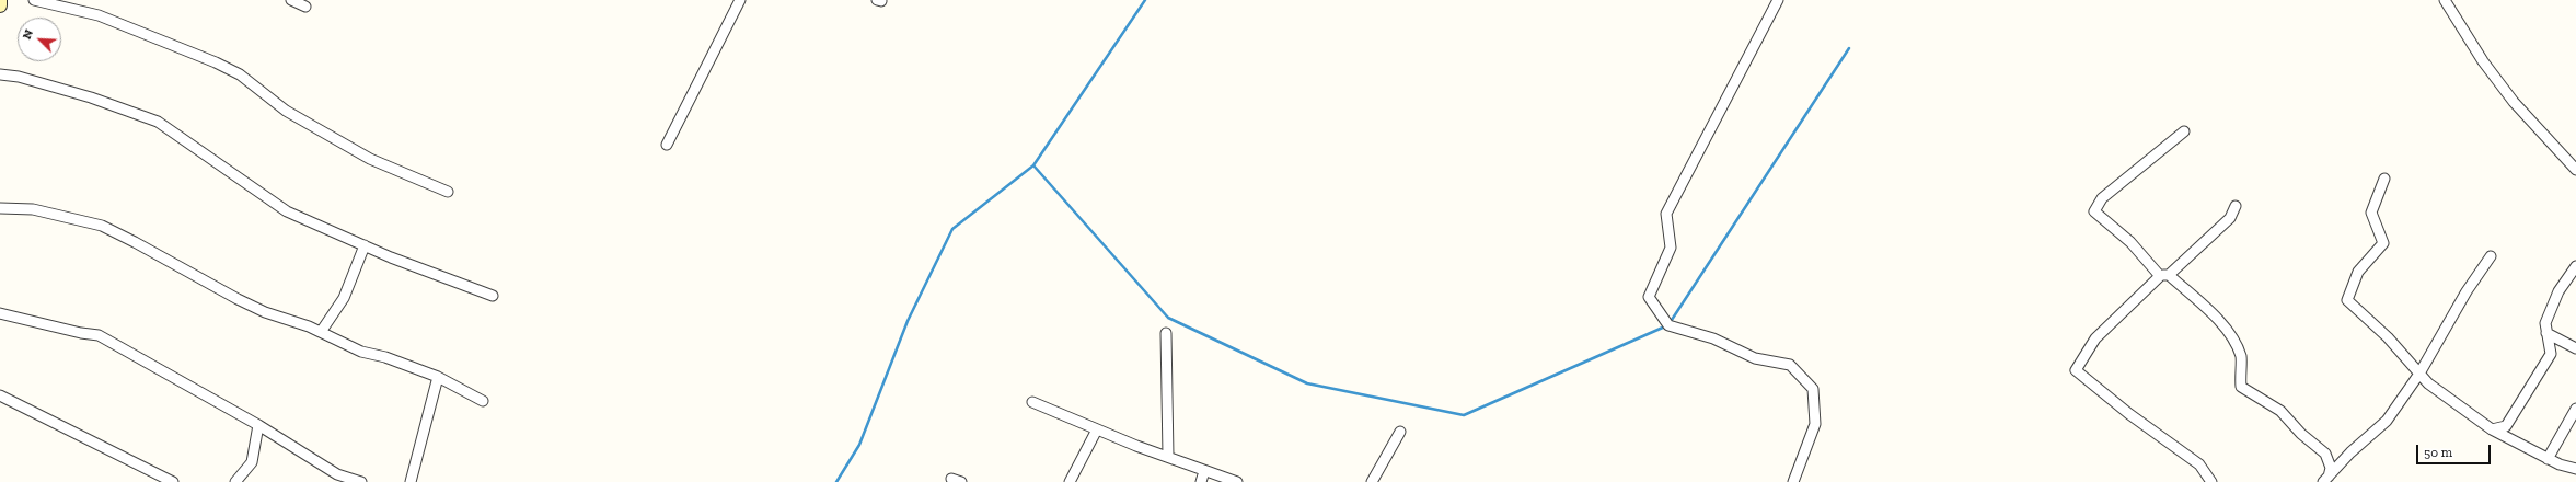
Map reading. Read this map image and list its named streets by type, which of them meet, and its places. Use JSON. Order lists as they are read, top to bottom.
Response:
{
  "scale_bar": "50 m",
  "north": "top left"
}
